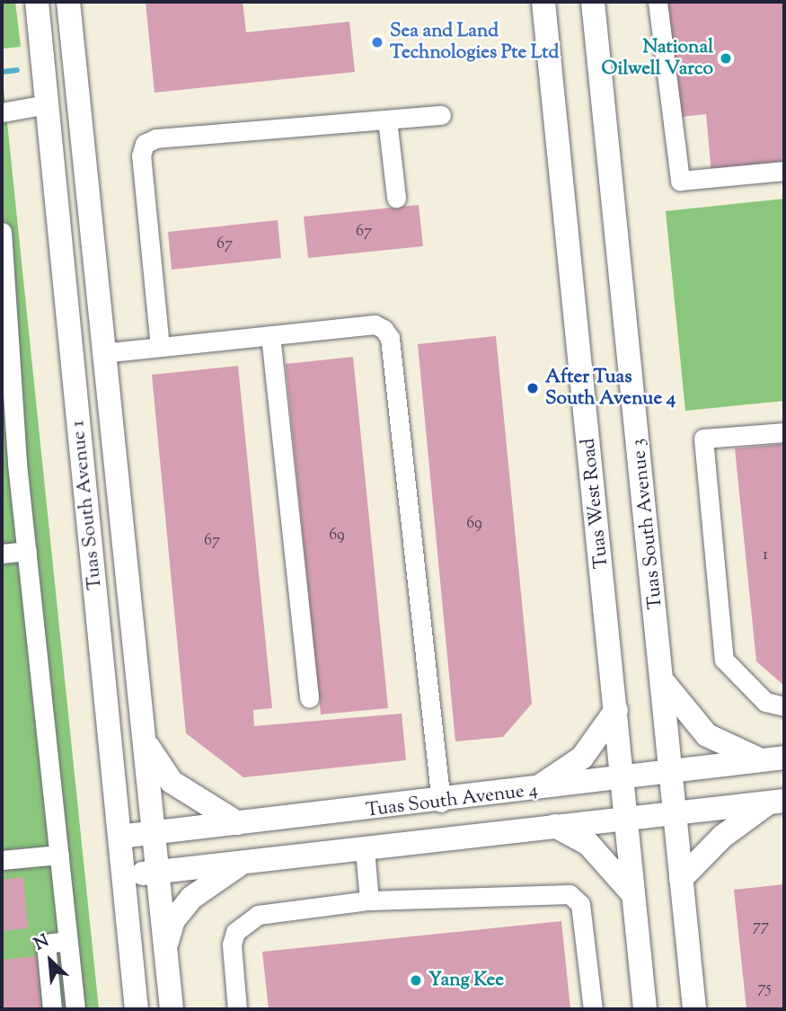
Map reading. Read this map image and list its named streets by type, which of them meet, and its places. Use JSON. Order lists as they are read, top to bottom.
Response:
{
  "streets": {
    "main road": [
      "Tuas West Road",
      "Tuas South Avenue 1",
      "Tuas South Avenue 3",
      "Tuas South Avenue 4"
    ]
  },
  "crossings": [
    ["Tuas West Road", "Tuas South Avenue 4"],
    ["Tuas South Avenue 1", "Tuas South Avenue 4"],
    ["Tuas South Avenue 3", "Tuas South Avenue 4"]
  ],
  "places": [
    "Sea and Land Technologies Pte Ltd",
    "National Oilwell Varco",
    "After Tuas South Avenue 4",
    "Yang Kee"
  ],
  "house_numbers": [
    "67",
    "67",
    "69",
    "69",
    "67",
    "1",
    "77",
    "75"
  ],
  "north": "top left"
}
